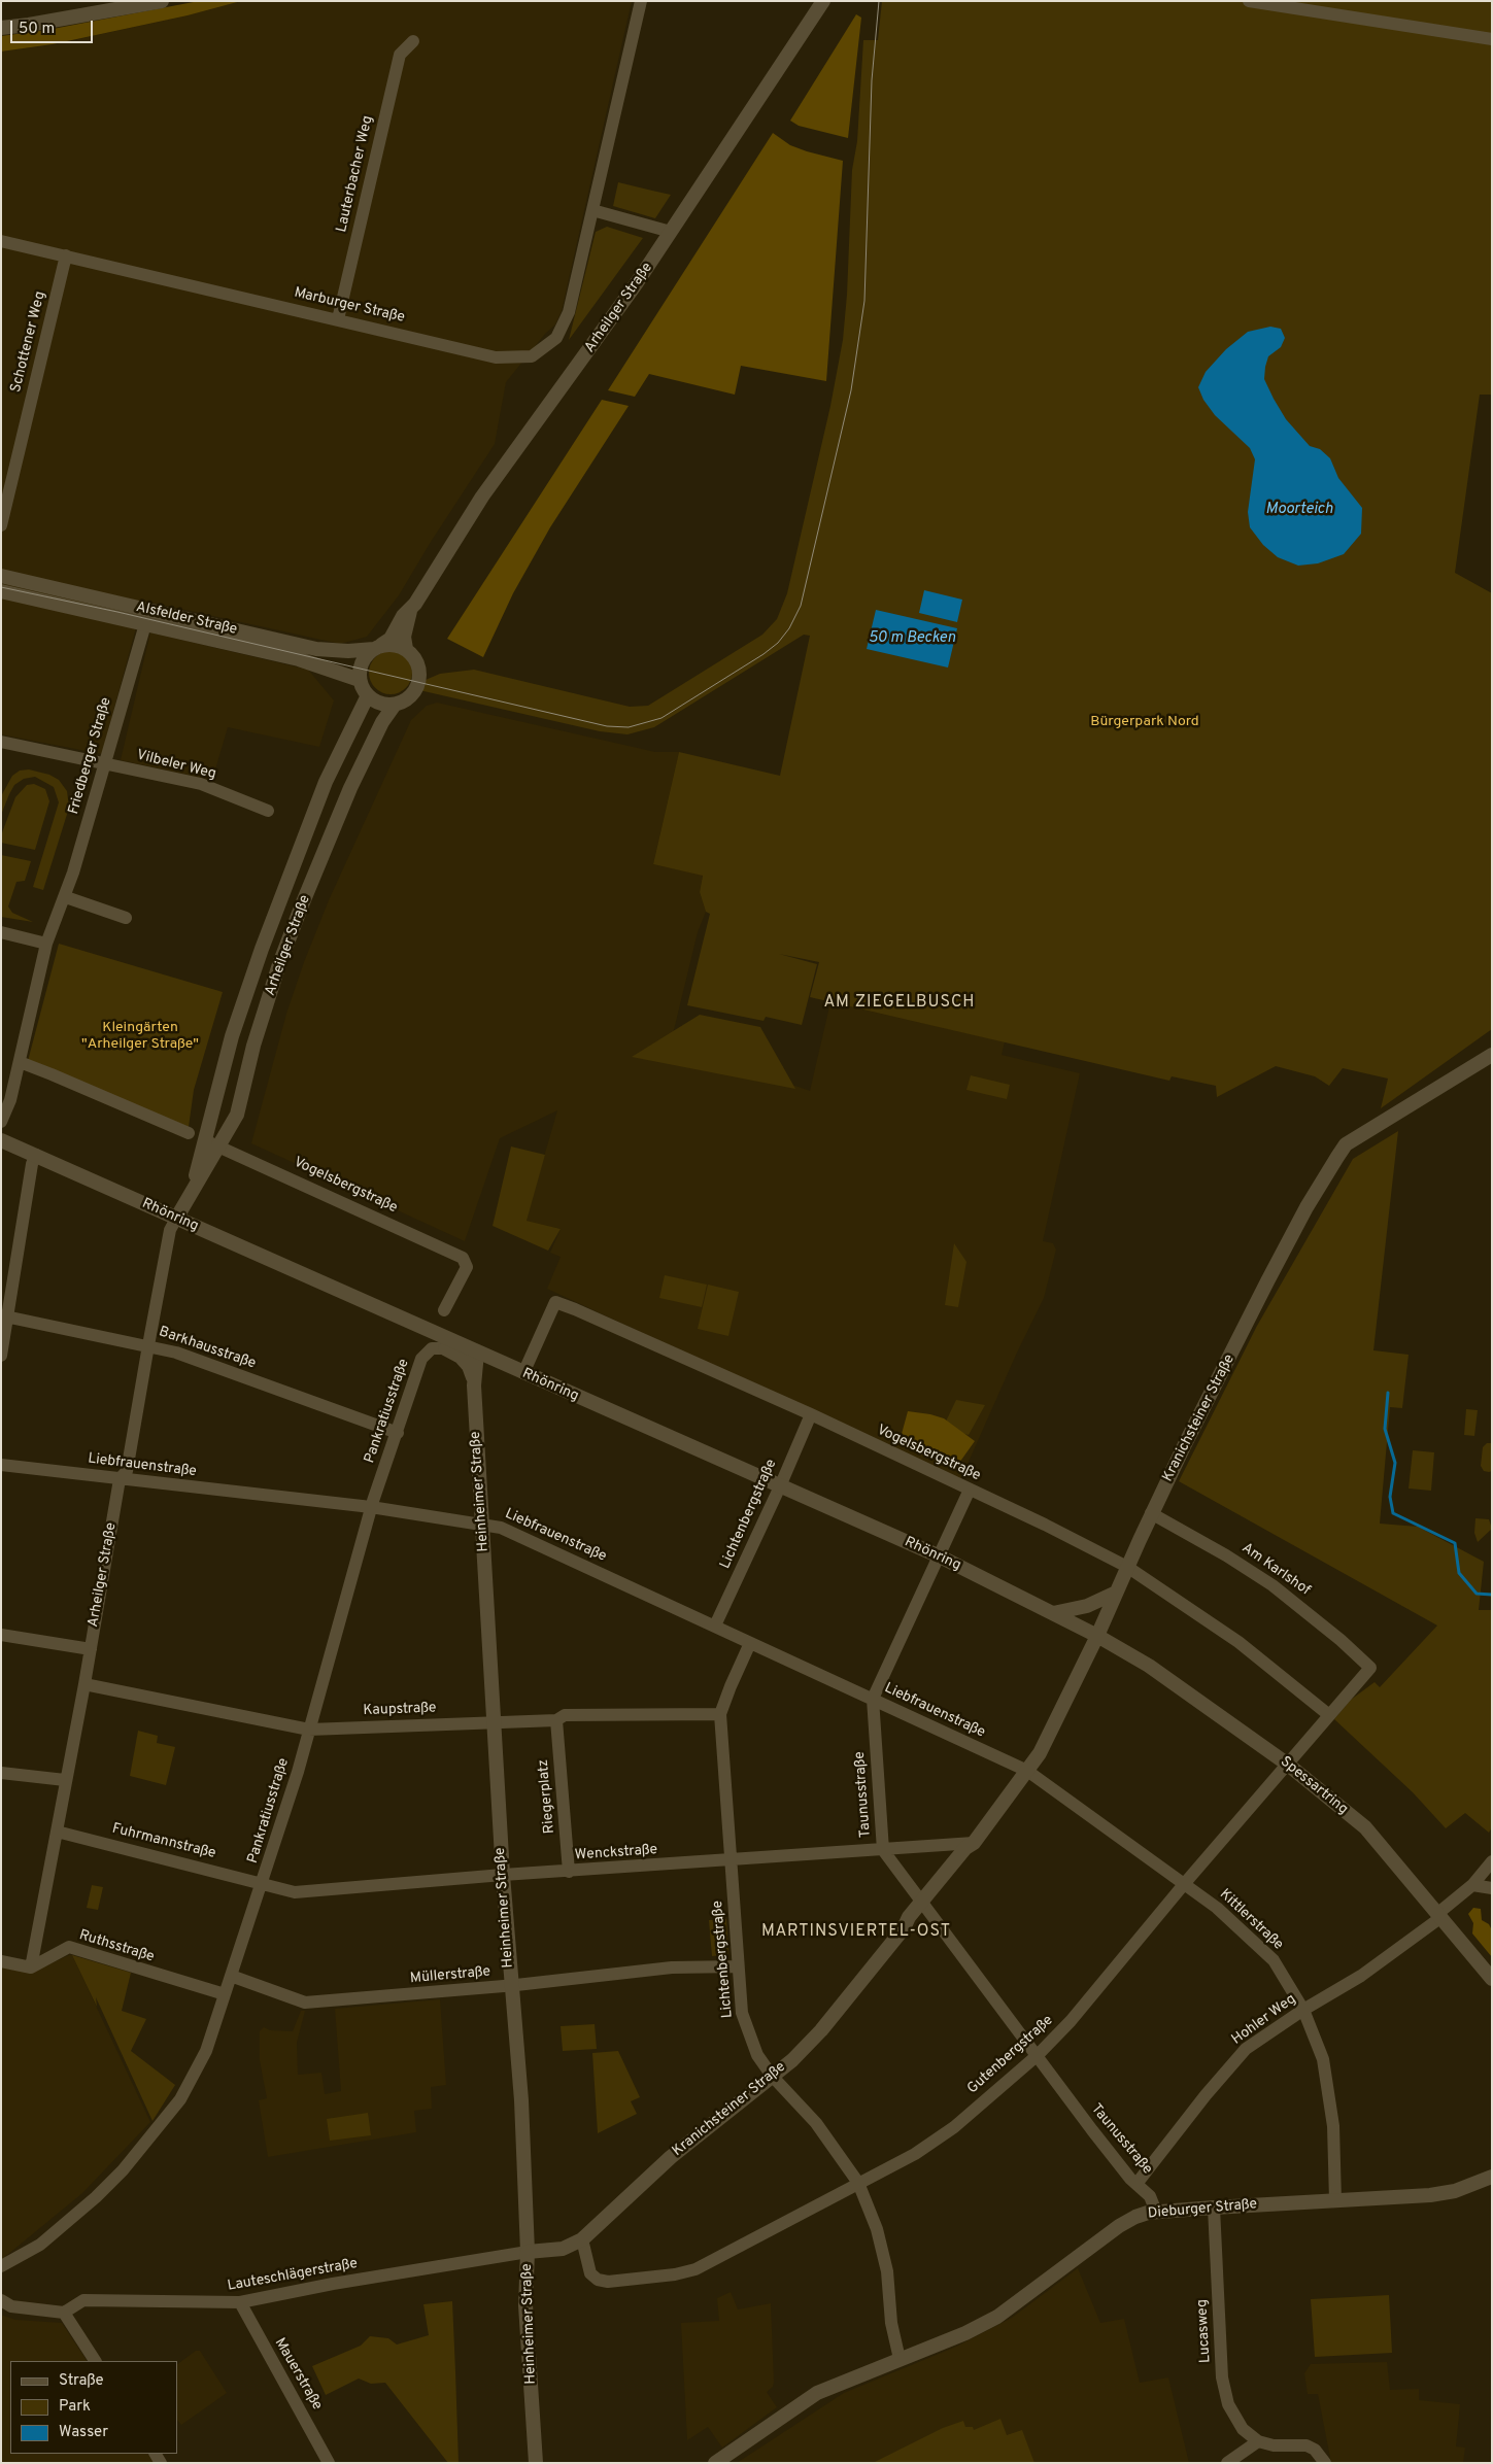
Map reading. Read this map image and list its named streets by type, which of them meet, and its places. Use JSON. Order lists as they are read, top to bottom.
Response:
{
  "streets": {
    "main road": [
      "Arheilger Straße",
      "Alsfelder Straße",
      "Rhönring",
      "Kranichsteiner Straße",
      "Heinheimer Straße",
      "Spessartring",
      "Dieburger Straße"
    ],
    "street": [
      "Lauterbacher Weg",
      "Marburger Straße",
      "Schottener Weg",
      "Friedberger Straße",
      "Vilbeler Weg",
      "Vogelsbergstraße",
      "Barkhausstraße",
      "Pankratiusstraße",
      "Liebfrauenstraße",
      "Lichtenbergstraße",
      "Am Karlshof",
      "Kaupstraße",
      "Taunusstraße",
      "Riegerplatz",
      "Fuhrmannstraße",
      "Wenckstraße",
      "Kittlerstraße",
      "Ruthsstraße",
      "Müllerstraße",
      "Hohler Weg",
      "Gutenbergstraße",
      "Lauteschlägerstraße",
      "Lucasweg",
      "Mauerstraße"
    ]
  },
  "crossings": [
    ["Lauterbacher Weg", "Marburger Straße"],
    ["Marburger Straße", "Schottener Weg"],
    ["Arheilger Straße", "Alsfelder Straße"],
    ["Arheilger Straße", "Vogelsbergstraße"],
    ["Arheilger Straße", "Rhönring"],
    ["Arheilger Straße", "Barkhausstraße"],
    ["Arheilger Straße", "Liebfrauenstraße"],
    ["Arheilger Straße", "Kaupstraße"],
    ["Arheilger Straße", "Fuhrmannstraße"],
    ["Arheilger Straße", "Ruthsstraße"],
    ["Alsfelder Straße", "Friedberger Straße"],
    ["Friedberger Straße", "Vilbeler Weg"],
    ["Vogelsbergstraße", "Rhönring"],
    ["Vogelsbergstraße", "Kranichsteiner Straße"],
    ["Vogelsbergstraße", "Lichtenbergstraße"],
    ["Vogelsbergstraße", "Taunusstraße"],
    ["Vogelsbergstraße", "Gutenbergstraße"],
    ["Rhönring", "Kranichsteiner Straße"],
    ["Rhönring", "Heinheimer Straße"],
    ["Rhönring", "Lichtenbergstraße"],
    ["Rhönring", "Spessartring"],
    ["Rhönring", "Taunusstraße"],
    ["Barkhausstraße", "Pankratiusstraße"],
    ["Pankratiusstraße", "Liebfrauenstraße"],
    ["Pankratiusstraße", "Kaupstraße"],
    ["Pankratiusstraße", "Fuhrmannstraße"],
    ["Pankratiusstraße", "Wenckstraße"],
    ["Pankratiusstraße", "Ruthsstraße"],
    ["Pankratiusstraße", "Müllerstraße"],
    ["Kranichsteiner Straße", "Liebfrauenstraße"],
    ["Kranichsteiner Straße", "Heinheimer Straße"],
    ["Kranichsteiner Straße", "Lichtenbergstraße"],
    ["Kranichsteiner Straße", "Am Karlshof"],
    ["Kranichsteiner Straße", "Spessartring"],
    ["Kranichsteiner Straße", "Taunusstraße"],
    ["Kranichsteiner Straße", "Wenckstraße"],
    ["Kranichsteiner Straße", "Kittlerstraße"],
    ["Kranichsteiner Straße", "Gutenbergstraße"],
    ["Kranichsteiner Straße", "Lauteschlägerstraße"],
    ["Liebfrauenstraße", "Heinheimer Straße"],
    ["Liebfrauenstraße", "Lichtenbergstraße"],
    ["Liebfrauenstraße", "Taunusstraße"],
    ["Liebfrauenstraße", "Kittlerstraße"],
    ["Heinheimer Straße", "Kaupstraße"],
    ["Heinheimer Straße", "Wenckstraße"],
    ["Heinheimer Straße", "Müllerstraße"],
    ["Heinheimer Straße", "Lauteschlägerstraße"],
    ["Lichtenbergstraße", "Kaupstraße"],
    ["Lichtenbergstraße", "Wenckstraße"],
    ["Lichtenbergstraße", "Müllerstraße"],
    ["Lichtenbergstraße", "Gutenbergstraße"],
    ["Lichtenbergstraße", "Dieburger Straße"],
    ["Am Karlshof", "Gutenbergstraße"],
    ["Kaupstraße", "Riegerplatz"],
    ["Spessartring", "Hohler Weg"],
    ["Spessartring", "Gutenbergstraße"],
    ["Taunusstraße", "Wenckstraße"],
    ["Taunusstraße", "Hohler Weg"],
    ["Taunusstraße", "Gutenbergstraße"],
    ["Taunusstraße", "Dieburger Straße"],
    ["Riegerplatz", "Wenckstraße"],
    ["Fuhrmannstraße", "Wenckstraße"],
    ["Kittlerstraße", "Hohler Weg"],
    ["Kittlerstraße", "Gutenbergstraße"],
    ["Kittlerstraße", "Dieburger Straße"],
    ["Dieburger Straße", "Lucasweg"],
    ["Lauteschlägerstraße", "Mauerstraße"]
  ],
  "districts": ["AM ZIEGELBUSCH", "MARTINSVIERTEL-OST"],
  "water": ["Moorteich", "50 m Becken"],
  "parks": ["Bürgerpark Nord", "Kleingärten \"Arheilger Straße\""],
  "legend": ["Straße", "Park", "Wasser"],
  "scale_bar": "50 m"
}
